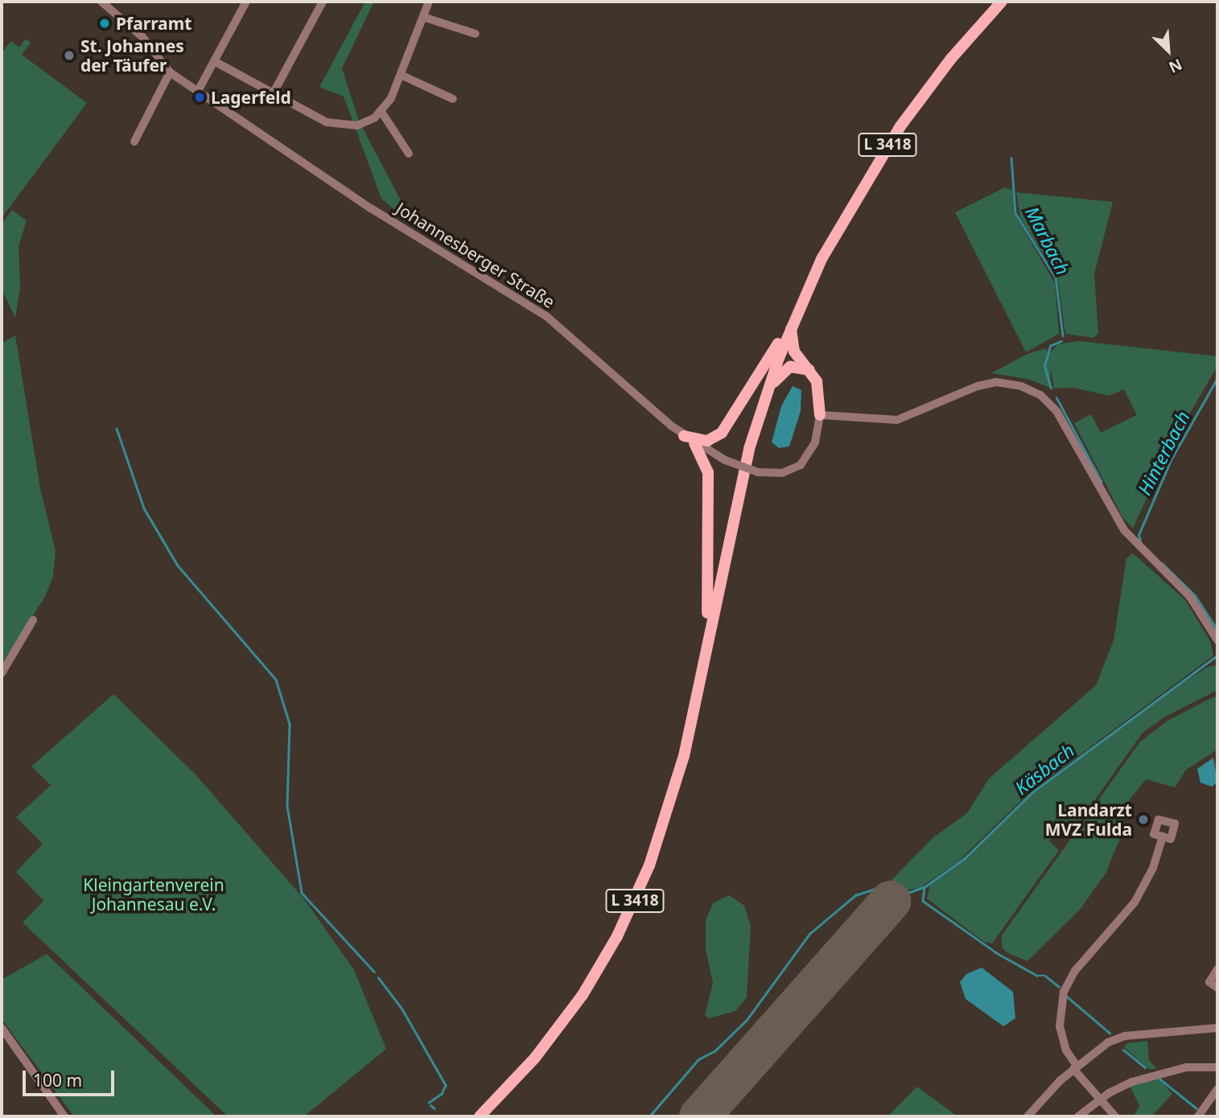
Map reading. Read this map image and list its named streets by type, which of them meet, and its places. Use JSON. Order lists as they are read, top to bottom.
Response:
{
  "streets": {
    "main road": ["L 3418"],
    "street": ["Johannesberger Straße"]
  },
  "water": ["Marbach", "Hinterbach", "Käsbach"],
  "parks": ["Kleingartenverein Johannesau e.V."],
  "places": [
    "Pfarramt",
    "St. Johannes der Täufer",
    "Lagerfeld",
    "Landarzt MVZ Fulda"
  ],
  "scale_bar": "100 m",
  "north": "bottom right"
}
